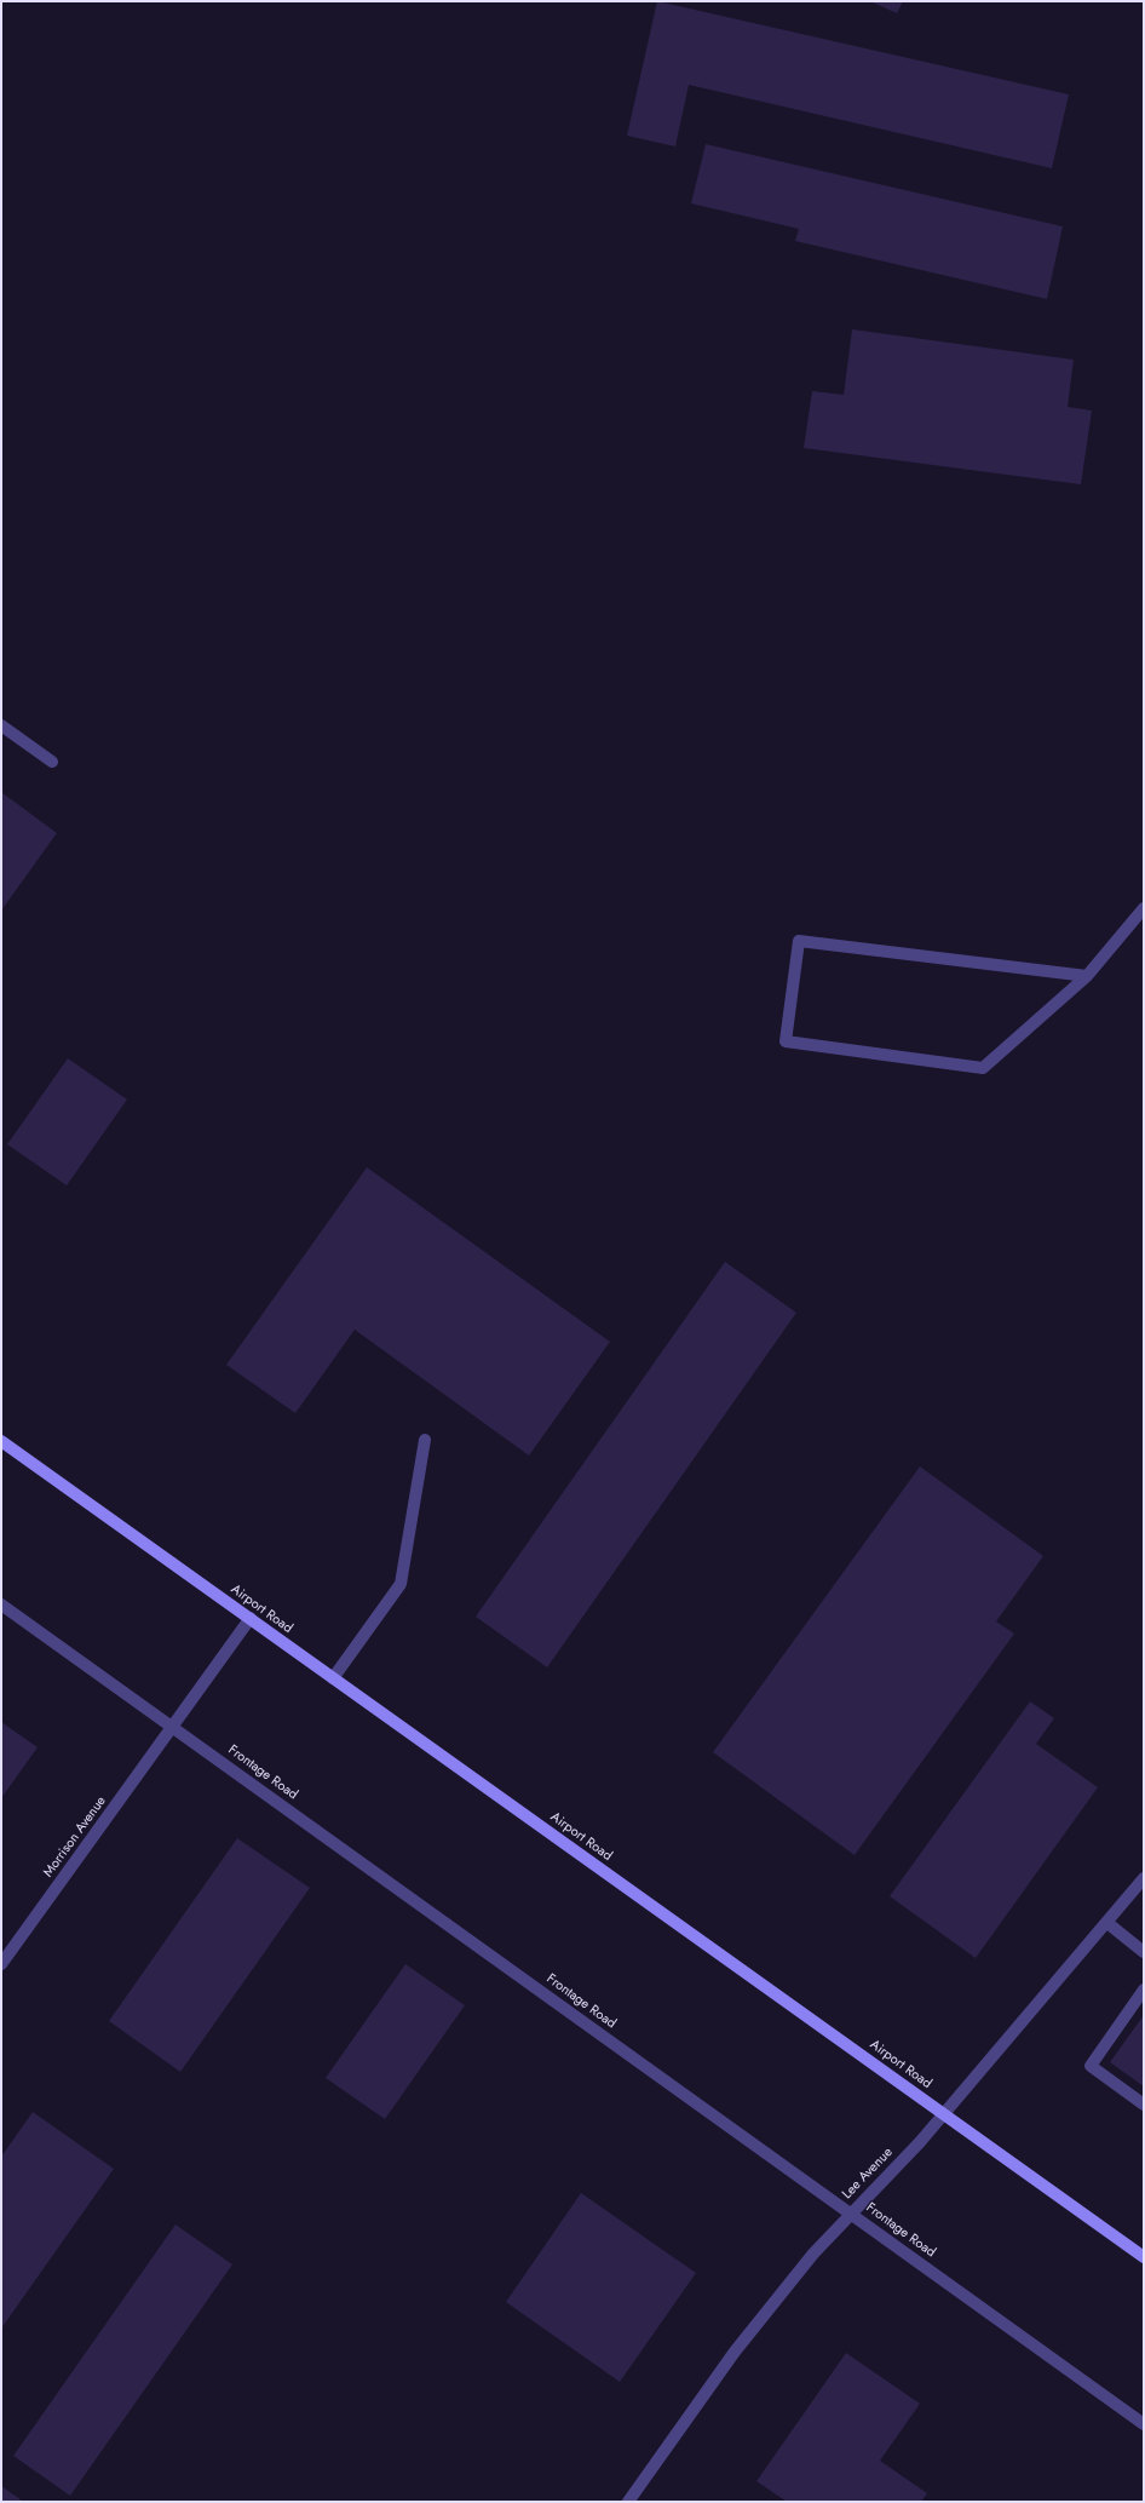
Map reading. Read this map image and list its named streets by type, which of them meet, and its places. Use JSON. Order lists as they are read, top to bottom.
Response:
{
  "streets": {
    "main road": ["Airport Road"],
    "street": ["Frontage Road", "Morrison Avenue", "Lee Avenue"]
  },
  "crossings": [
    ["Airport Road", "Morrison Avenue"],
    ["Airport Road", "Lee Avenue"],
    ["Frontage Road", "Morrison Avenue"],
    ["Frontage Road", "Lee Avenue"]
  ]
}
